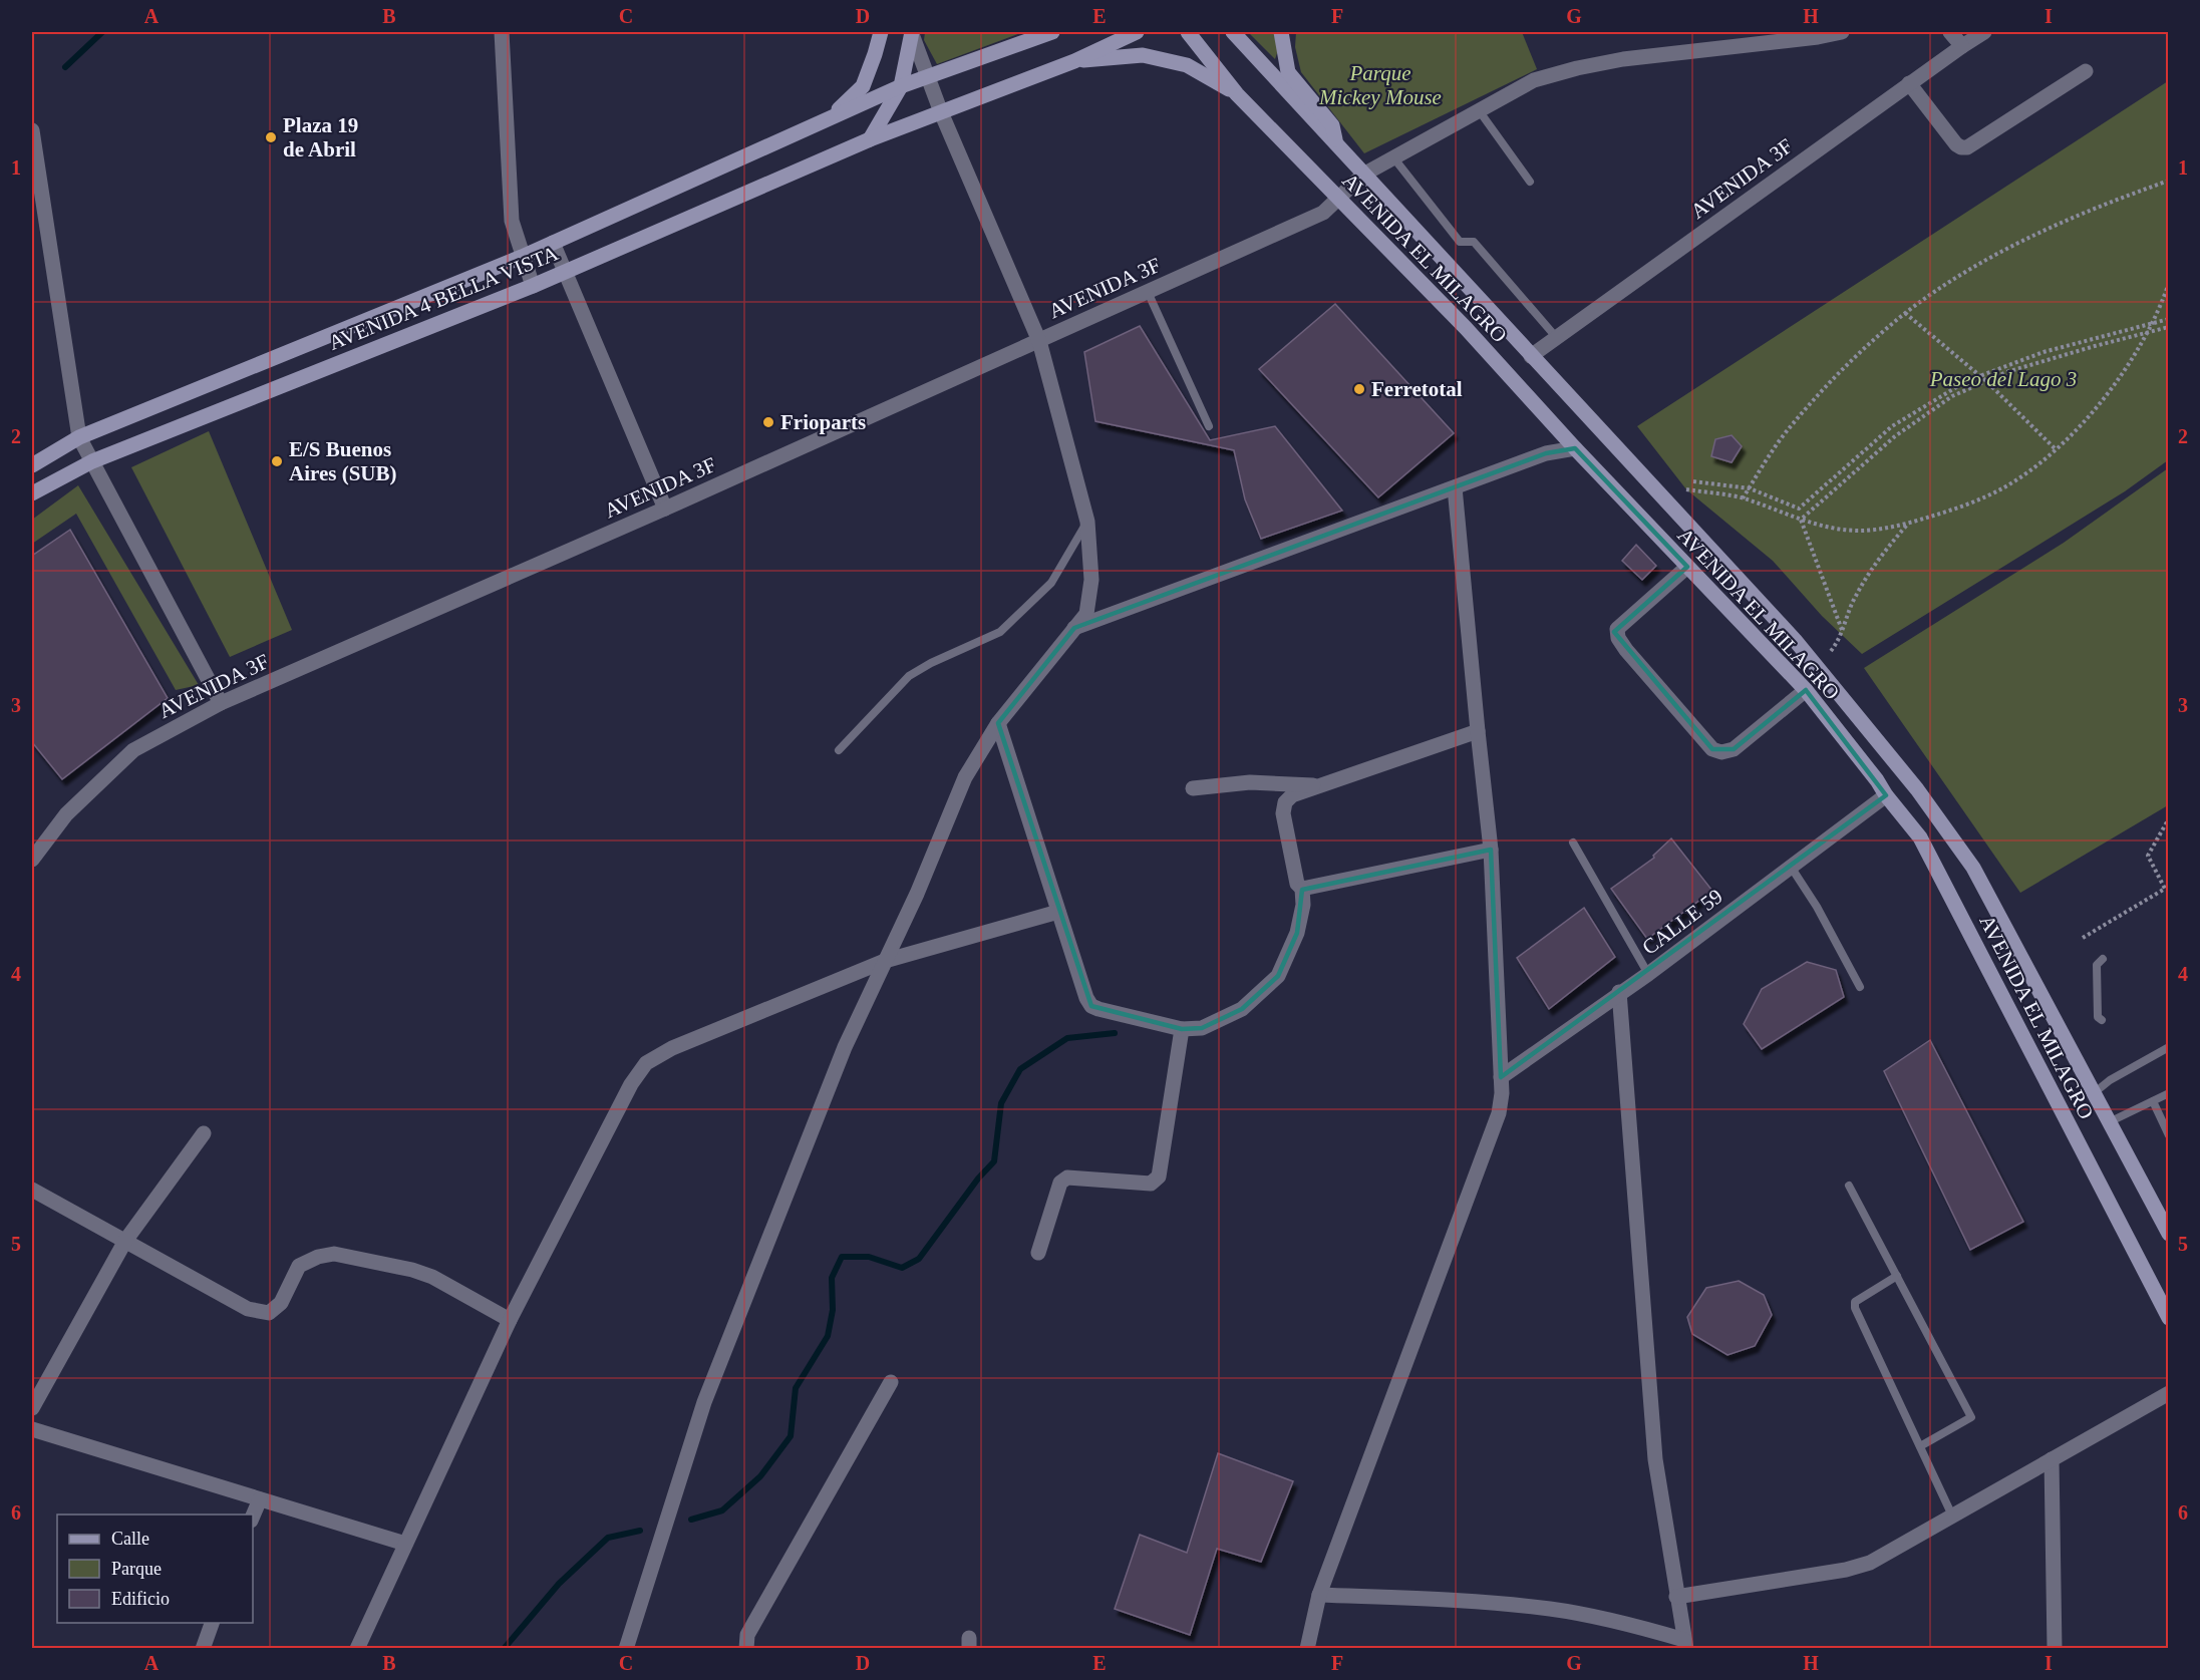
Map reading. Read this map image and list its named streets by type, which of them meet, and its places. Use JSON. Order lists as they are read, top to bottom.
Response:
{
  "streets": {
    "main road": ["AVENIDA EL MILAGRO", "AVENIDA 4 BELLA VISTA"],
    "street": ["AVENIDA 3F", "CALLE 59"]
  },
  "crossings": [
    ["AVENIDA 3F", "AVENIDA EL MILAGRO"],
    ["AVENIDA EL MILAGRO", "CALLE 59"]
  ],
  "parks": ["Parque Mickey Mouse", "Paseo del Lago 3"],
  "places": [
    "Plaza 19 de Abril",
    "Ferretotal",
    "Frioparts",
    "E/S Buenos Aires (SUB)"
  ],
  "legend": ["Calle", "Parque", "Edificio"],
  "grid": {
    "columns": [
      "A",
      "B",
      "C",
      "D",
      "E",
      "F",
      "G",
      "H",
      "I"
    ],
    "rows": [
      "1",
      "2",
      "3",
      "4",
      "5",
      "6"
    ]
  }
}
